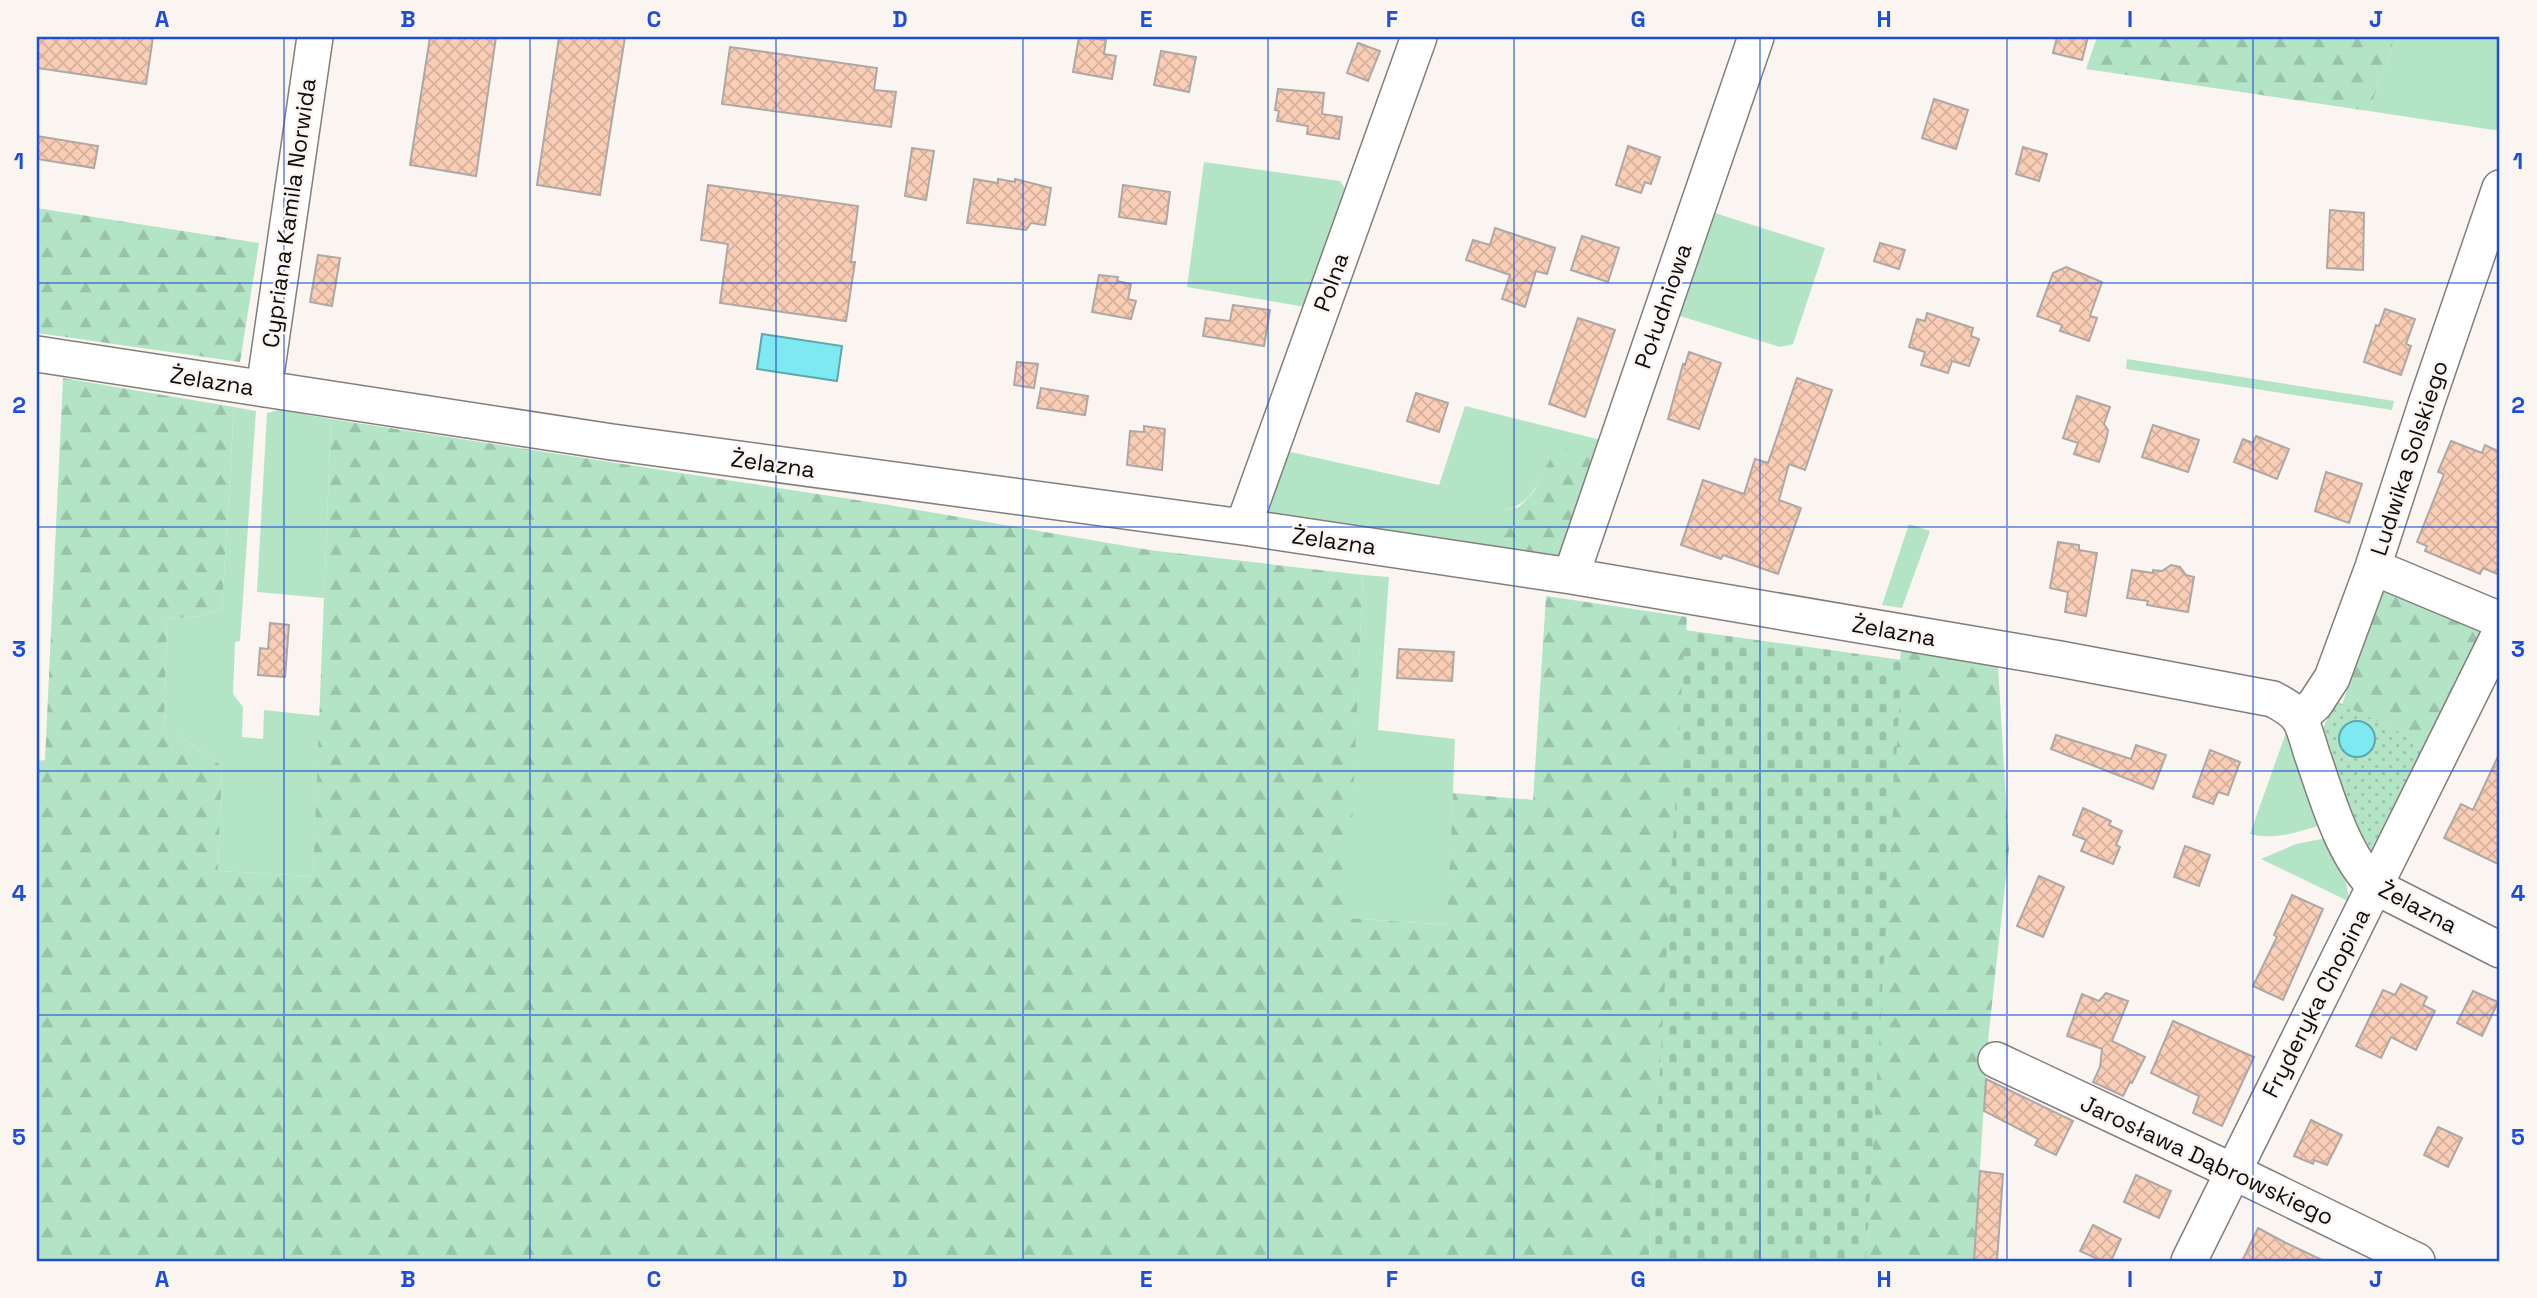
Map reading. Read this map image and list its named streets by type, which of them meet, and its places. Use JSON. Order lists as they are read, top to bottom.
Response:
{
  "streets": {
    "street": [
      "Cypriana Kamila Norwida",
      "Polna",
      "Południowa",
      "Żelazna",
      "Ludwika Solskiego",
      "Fryderyka Chopina",
      "Jarosława Dąbrowskiego"
    ]
  },
  "crossings": [
    ["Cypriana Kamila Norwida", "Żelazna"],
    ["Polna", "Żelazna"],
    ["Południowa", "Żelazna"],
    ["Żelazna", "Ludwika Solskiego"],
    ["Żelazna", "Fryderyka Chopina"],
    ["Fryderyka Chopina", "Jarosława Dąbrowskiego"]
  ],
  "grid": {
    "columns": [
      "A",
      "B",
      "C",
      "D",
      "E",
      "F",
      "G",
      "H",
      "I",
      "J"
    ],
    "rows": [
      "1",
      "2",
      "3",
      "4",
      "5"
    ]
  }
}
